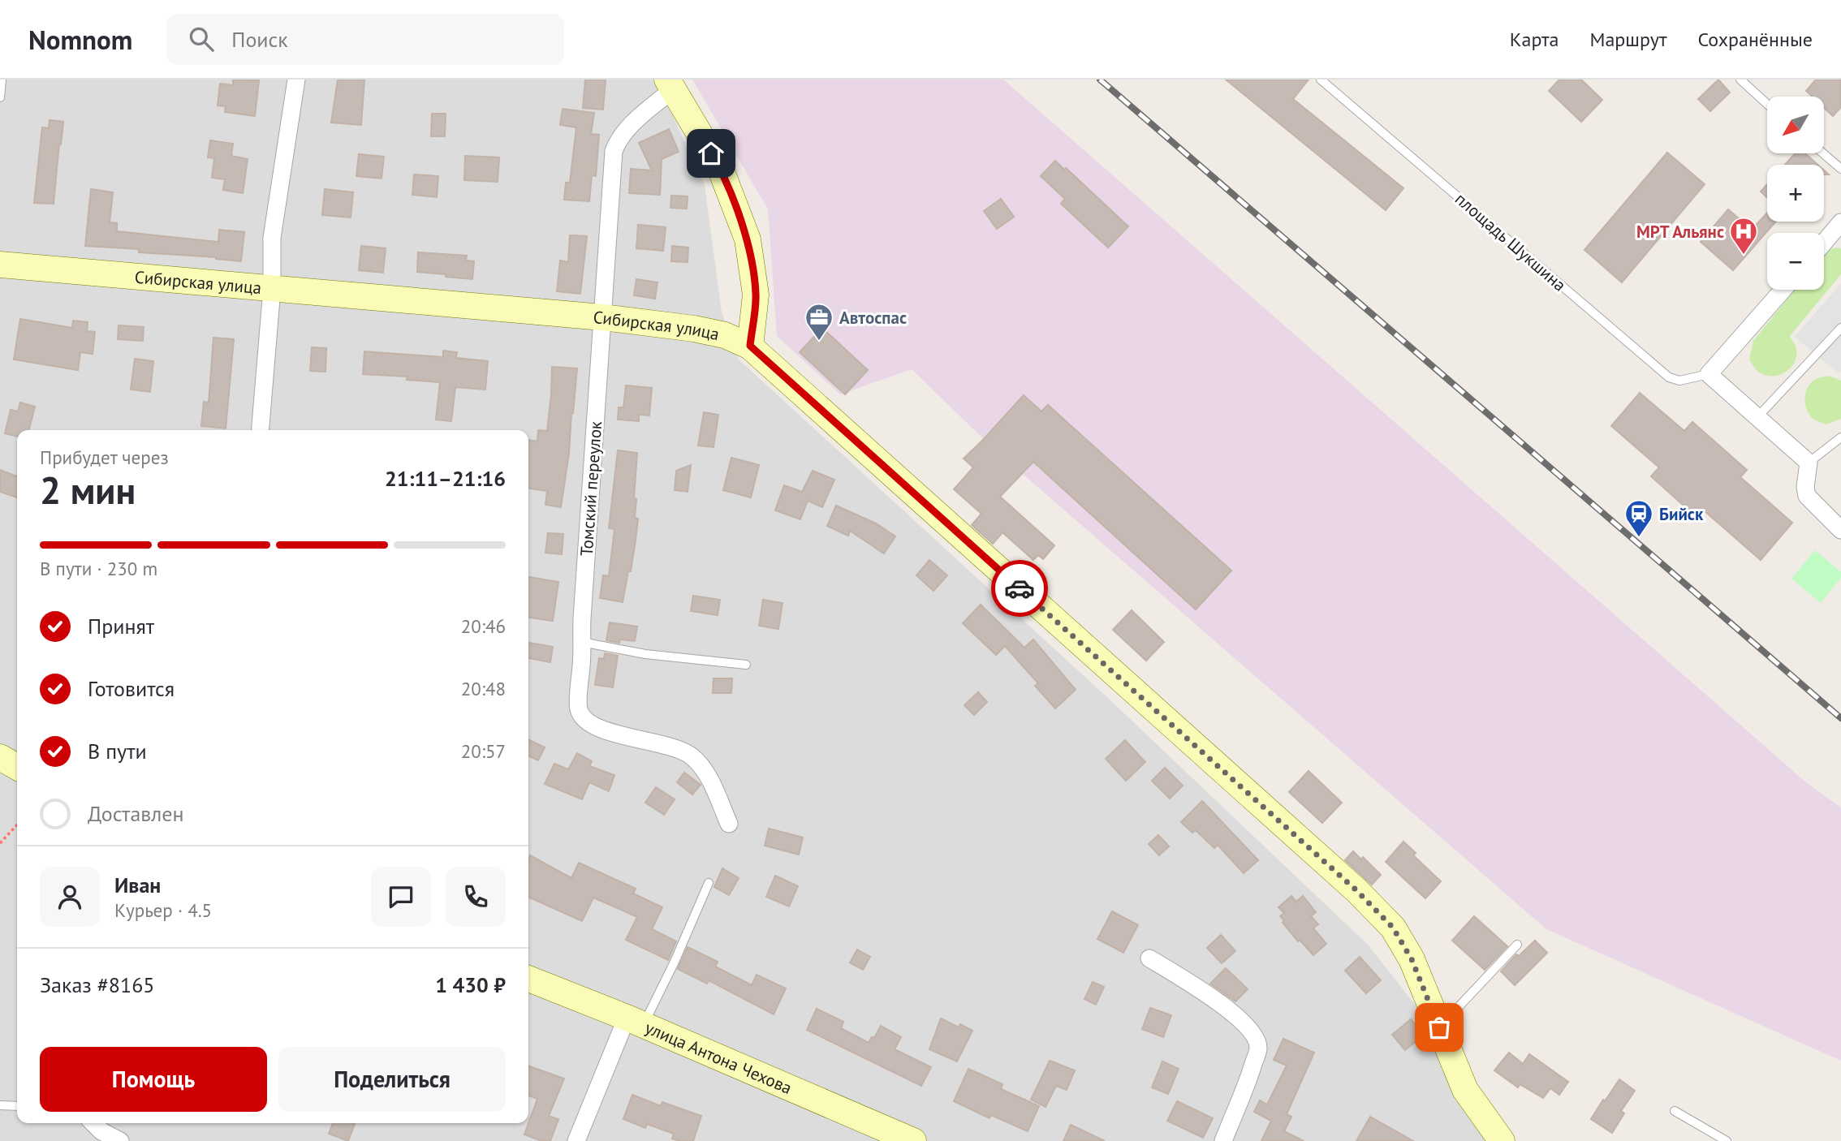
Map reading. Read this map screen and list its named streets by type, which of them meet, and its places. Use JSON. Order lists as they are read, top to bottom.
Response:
{
  "streets": {
    "street": ["Сибирская улица", "Томский переулок", "улица Антона Чехова"],
    "lane": ["площадь Шукшина"]
  },
  "crossings": [
    ["Сибирская улица", "Томский переулок"]
  ],
  "places": {
    "hospital": ["МРТ Альянс"],
    "office": ["Автоспас"],
    "station": ["Бийск"]
  },
  "north": "bottom left",
  "page": {
    "header": "Nomnom",
    "search": "Поиск",
    "nav": ["Карта", "Маршрут", "Сохранённые"],
    "map_buttons": ["+", "−"],
    "heading": ["2 мин", "Прибудет через", "21:11–21:16"],
    "panel": [
      "Иван",
      "Курьер · 4.5",
      "Заказ #8165",
      "1 430 ₽"
    ],
    "bar": "В пути · 230 m",
    "list": [
      ["Принят", "20:46"],
      ["Готовится", "20:48"],
      ["В пути", "20:57"],
      "Доставлен"
    ],
    "buttons": ["Помощь", "Поделиться"]
  }
}
